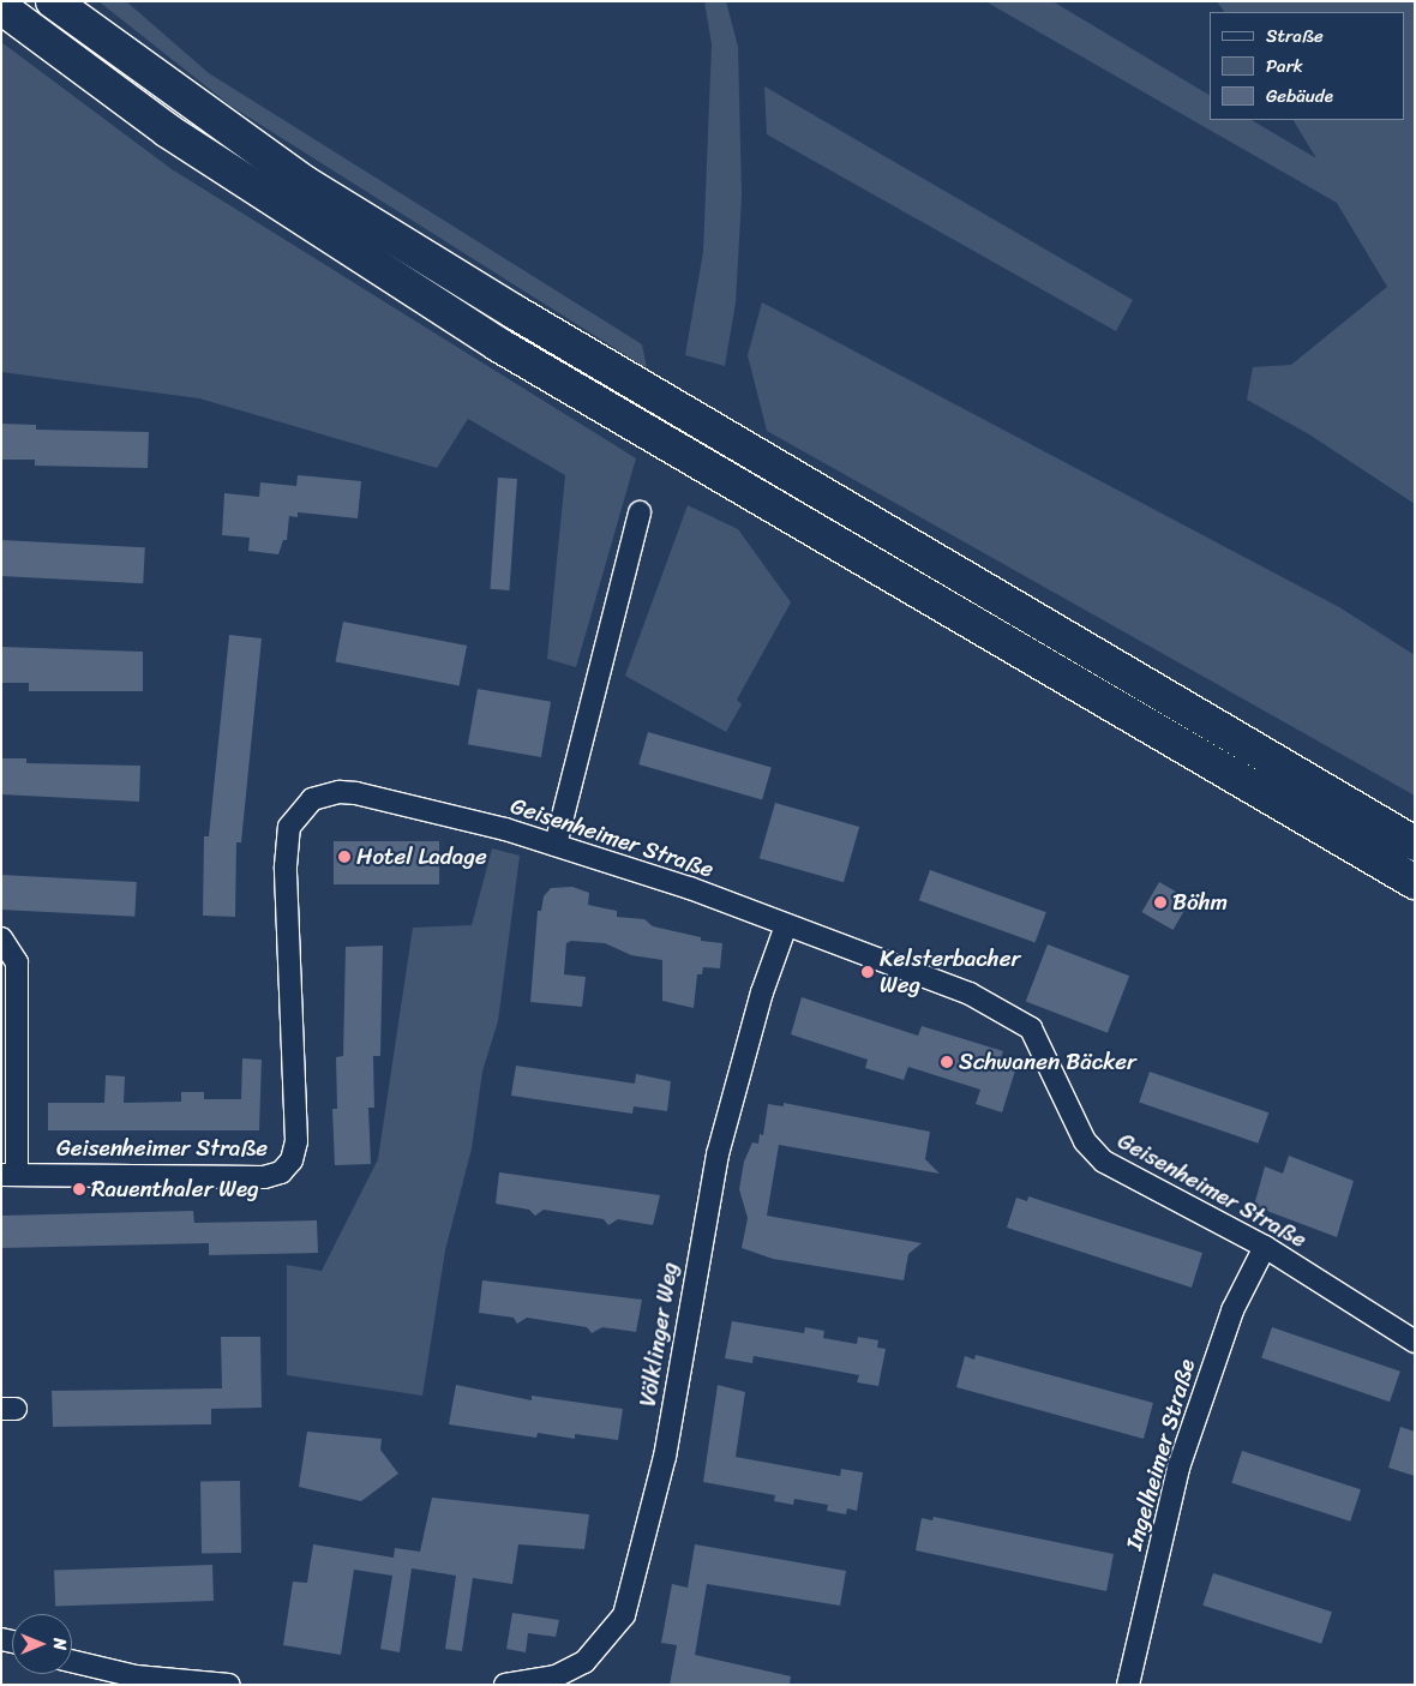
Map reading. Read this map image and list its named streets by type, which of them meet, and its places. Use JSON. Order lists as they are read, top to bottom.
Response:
{
  "streets": {
    "street": ["Geisenheimer Straße", "Völklinger Weg", "Ingelheimer Straße"]
  },
  "crossings": [
    ["Geisenheimer Straße", "Völklinger Weg"],
    ["Geisenheimer Straße", "Ingelheimer Straße"]
  ],
  "places": [
    "Hotel Ladage",
    "Böhm",
    "Kelsterbacher Weg",
    "Schwanen Bäcker",
    "Rauenthaler Weg"
  ],
  "legend": ["Straße", "Park", "Gebäude"],
  "north": "right"
}
